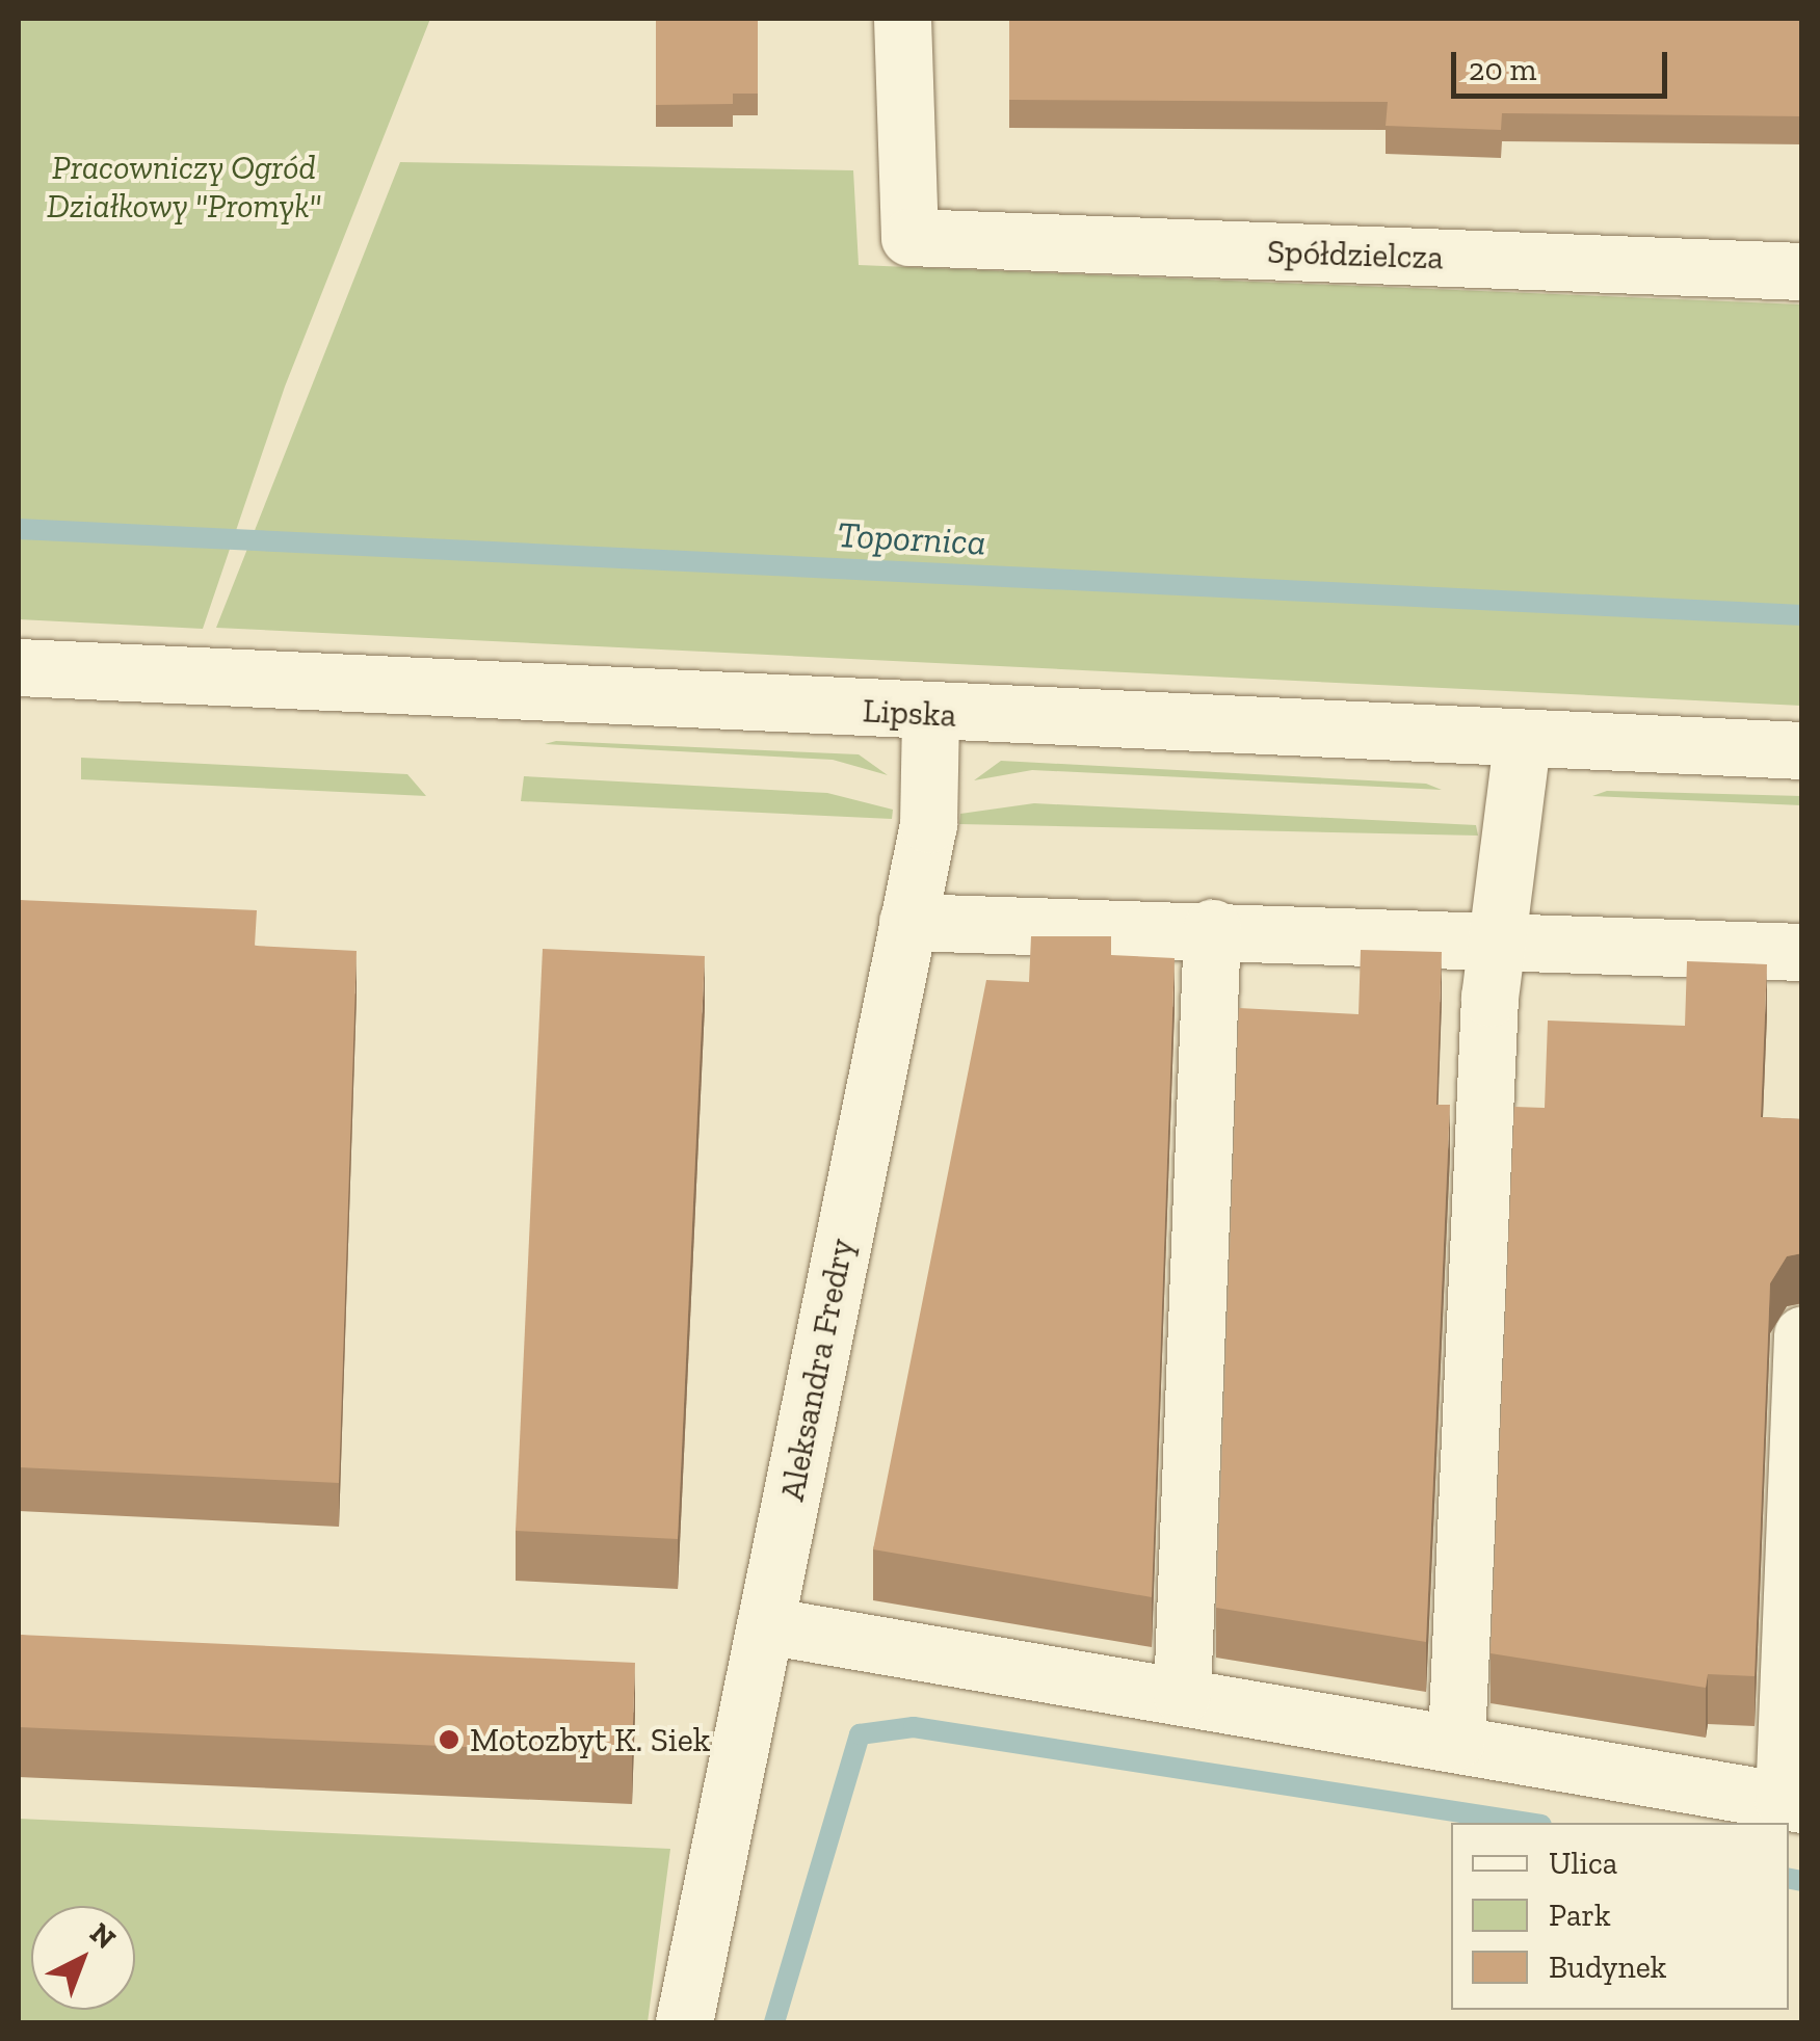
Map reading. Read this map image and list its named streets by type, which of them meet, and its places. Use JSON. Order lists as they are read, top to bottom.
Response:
{
  "streets": {
    "street": ["Spółdzielcza", "Lipska", "Aleksandra Fredry"]
  },
  "crossings": [
    ["Lipska", "Aleksandra Fredry"]
  ],
  "water": ["Topornica"],
  "parks": ["Pracowniczy Ogród Działkowy \"Promyk\""],
  "places": ["Motozbyt K. Siek"],
  "legend": ["Ulica", "Park", "Budynek"],
  "scale_bar": "20 m",
  "north": "top right"
}
